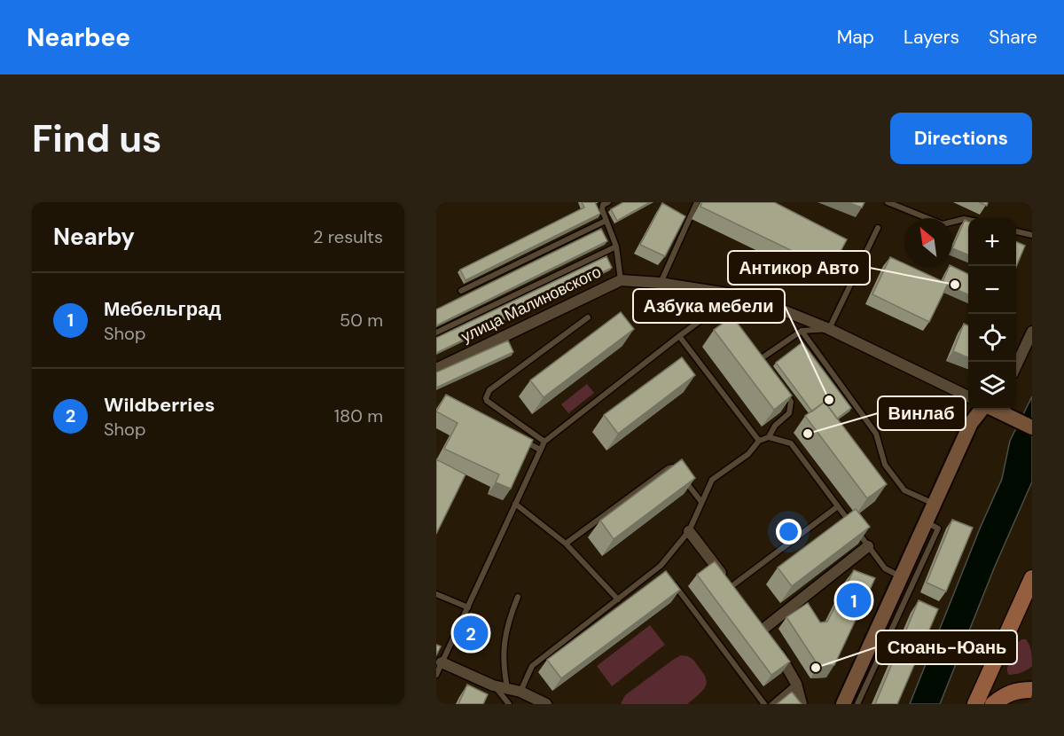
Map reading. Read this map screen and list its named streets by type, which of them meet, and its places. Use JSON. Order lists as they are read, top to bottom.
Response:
{
  "streets": {
    "street": ["улица Малиновского"]
  },
  "places": [
    "Антикор Авто",
    "Азбука мебели",
    "Винлаб",
    "Сюань-Юань"
  ],
  "north": "top left",
  "page": {
    "header": "Nearbee",
    "nav": ["Map", "Layers", "Share"],
    "buttons": "Directions",
    "title": "Find us",
    "heading": ["Nearby", "2 results"],
    "map_buttons": ["+", "−"],
    "list": [
      {
        "mark": "1",
        "name": "Мебельград",
        "note": "Shop",
        "value": "50 m"
      },
      {
        "mark": "2",
        "name": "Wildberries",
        "note": "Shop",
        "value": "180 m"
      }
    ],
    "pins": ["1", "2"]
  }
}
